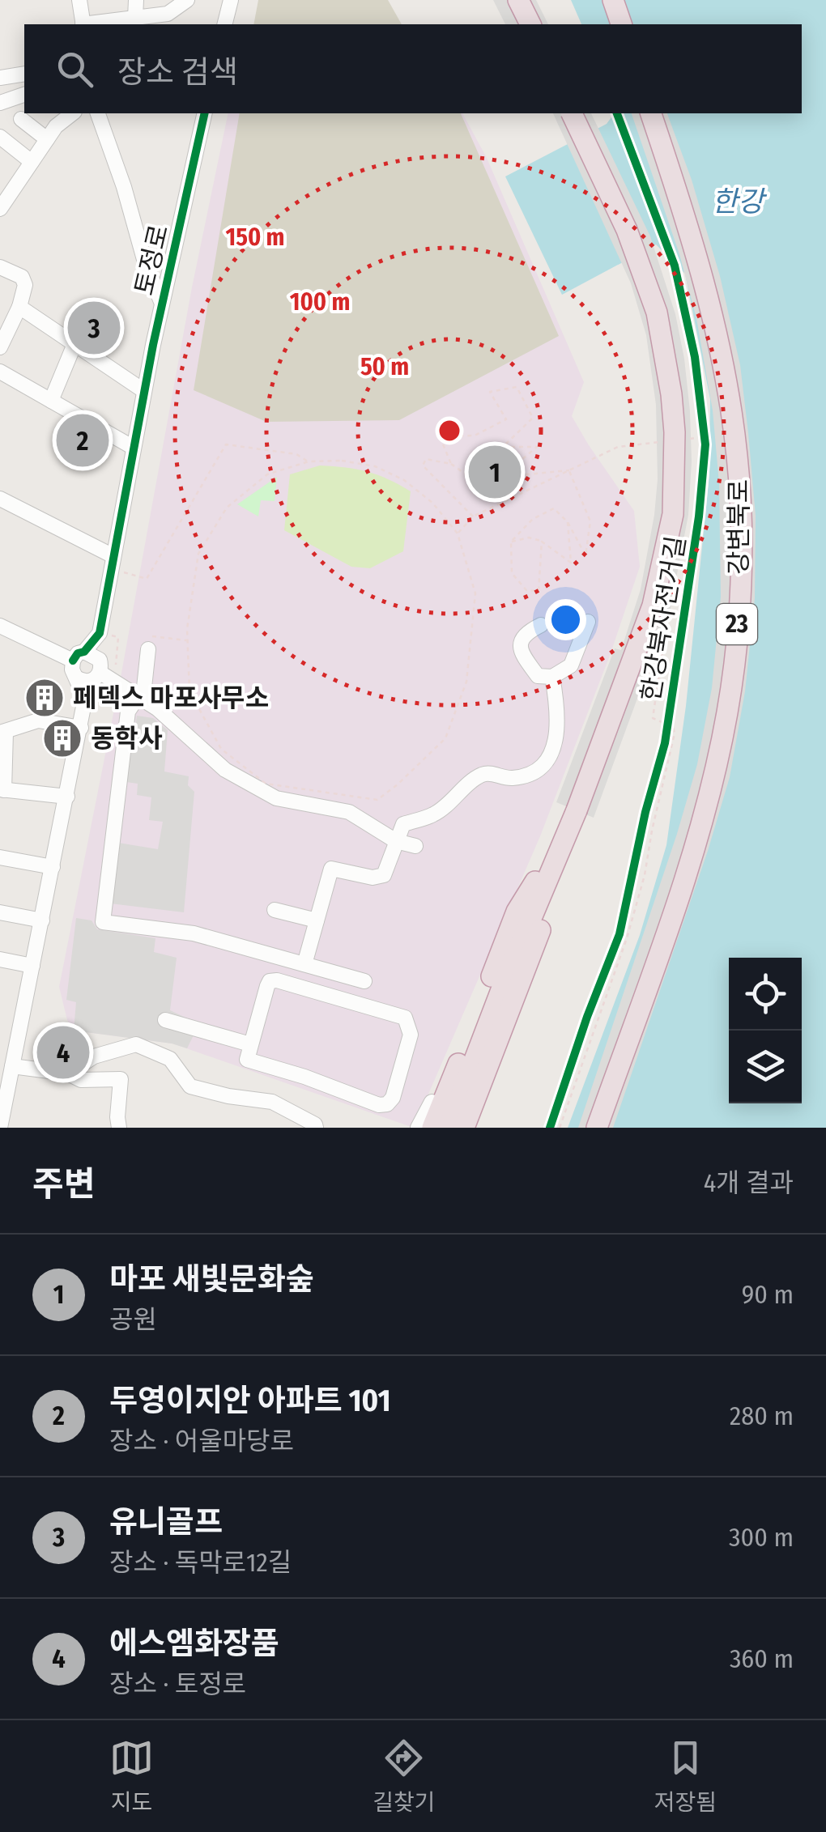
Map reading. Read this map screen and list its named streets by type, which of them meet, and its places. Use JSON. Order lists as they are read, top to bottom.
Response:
{
  "streets": {
    "highway": ["강변북로", "23"],
    "street": ["토정로"],
    "cycle path": ["한강북자전거길"]
  },
  "water": ["한강"],
  "places": {
    "building": ["페덱스 마포사무소", "동학사"]
  },
  "page": {
    "search": "장소 검색",
    "pins": [
      "3",
      "2",
      "1",
      "4"
    ],
    "heading": ["주변", "4개 결과"],
    "list": [
      {
        "mark": "1",
        "name": "마포 새빛문화숲",
        "note": "공원",
        "value": "90 m"
      },
      {
        "mark": "2",
        "name": "두영이지안 아파트 101",
        "note": "장소 · 어울마당로",
        "value": "280 m"
      },
      {
        "mark": "3",
        "name": "유니골프",
        "note": "장소 · 독막로12길",
        "value": "300 m"
      },
      {
        "mark": "4",
        "name": "에스엠화장품",
        "note": "장소 · 토정로",
        "value": "360 m"
      }
    ],
    "nav": ["지도", "길찾기", "저장됨"]
  },
  "rings": ["150 m", "100 m", "50 m"]
}
